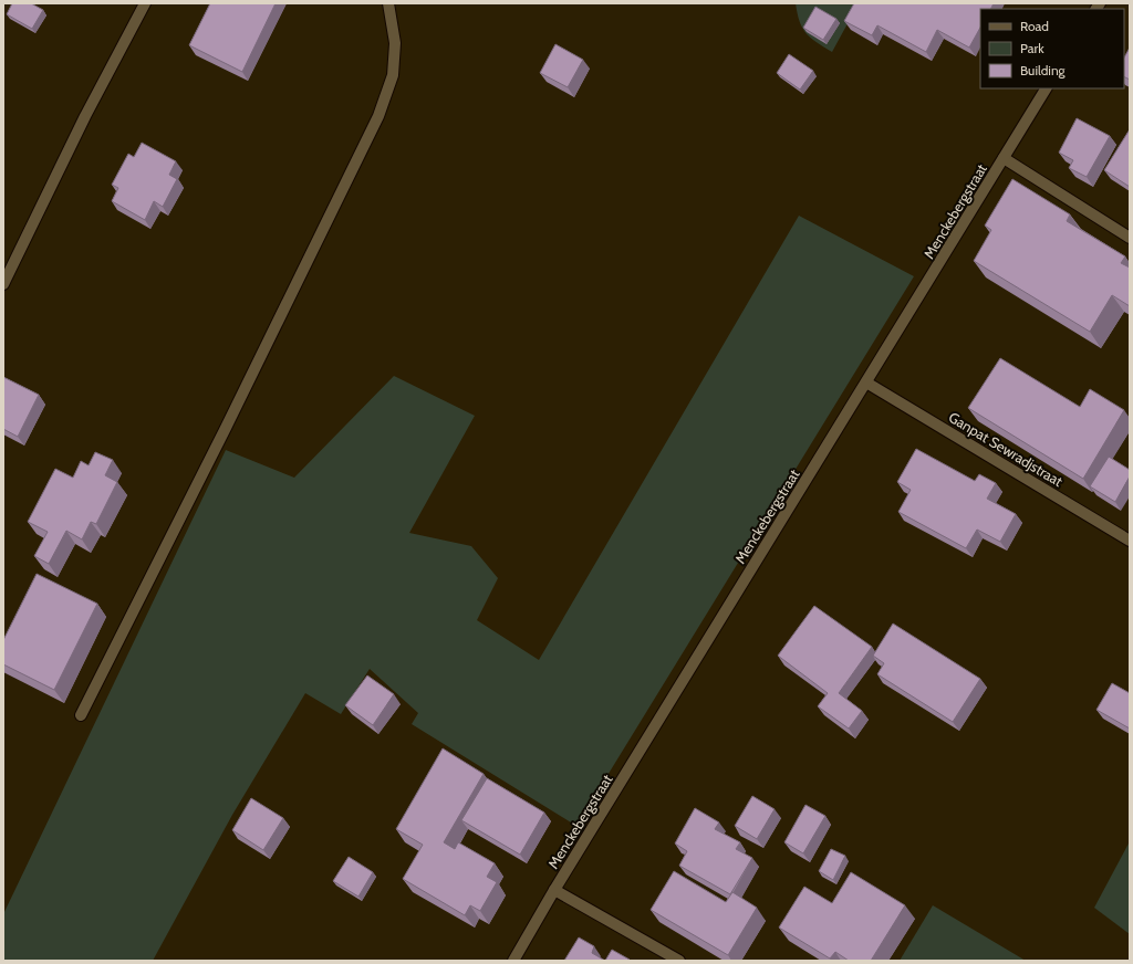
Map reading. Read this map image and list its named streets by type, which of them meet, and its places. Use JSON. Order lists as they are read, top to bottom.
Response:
{
  "streets": {
    "street": ["Menckebergstraat", "Ganpat Sewradjstraat"]
  },
  "crossings": [
    ["Menckebergstraat", "Ganpat Sewradjstraat"]
  ],
  "legend": ["Road", "Park", "Building"]
}
